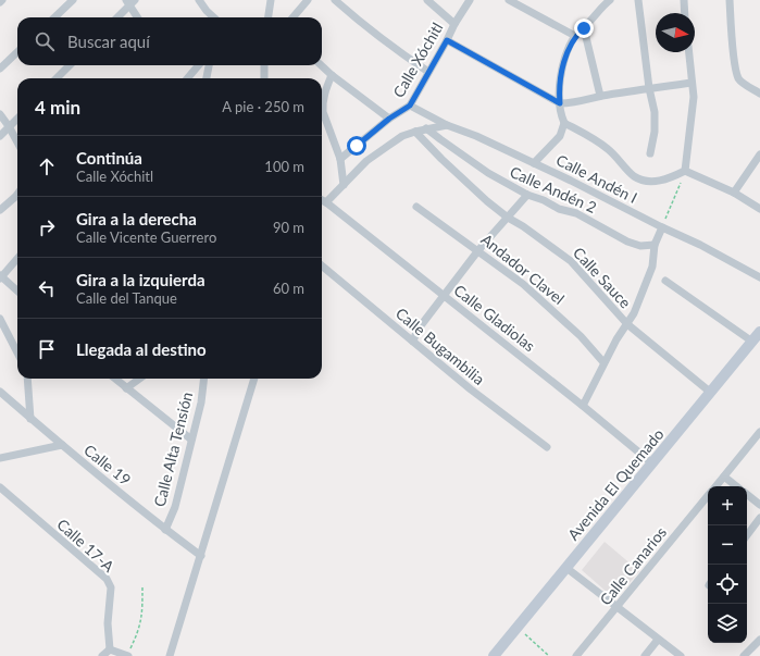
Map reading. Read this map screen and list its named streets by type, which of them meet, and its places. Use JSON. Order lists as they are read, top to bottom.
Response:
{
  "streets": {
    "main road": ["Avenida El Quemado"],
    "street": [
      "Calle Xóchitl",
      "Calle Andén I",
      "Calle Andén 2",
      "Andador Clavel",
      "Calle Sauce",
      "Calle Gladiolas",
      "Calle Bugambilia",
      "Calle Alta Tensión",
      "Calle 19",
      "Calle 17-A",
      "Calle Canarios"
    ]
  },
  "crossings": [
    ["Calle Andén I", "Calle Andén 2"],
    ["Calle Andén I", "Calle Sauce"],
    ["Calle Sauce", "Avenida El Quemado"],
    ["Calle Gladiolas", "Avenida El Quemado"],
    ["Calle Alta Tensión", "Calle 19"]
  ],
  "north": "right",
  "page": {
    "search": "Buscar aquí",
    "heading": ["4 min", "A pie · 250 m"],
    "list": [
      ["Continúa", "Calle Xóchitl", "100 m"],
      ["Gira a la derecha", "Calle Vicente Guerrero", "90 m"],
      ["Gira a la izquierda", "Calle del Tanque", "60 m"],
      "Llegada al destino"
    ],
    "map_buttons": ["+", "−"]
  }
}
